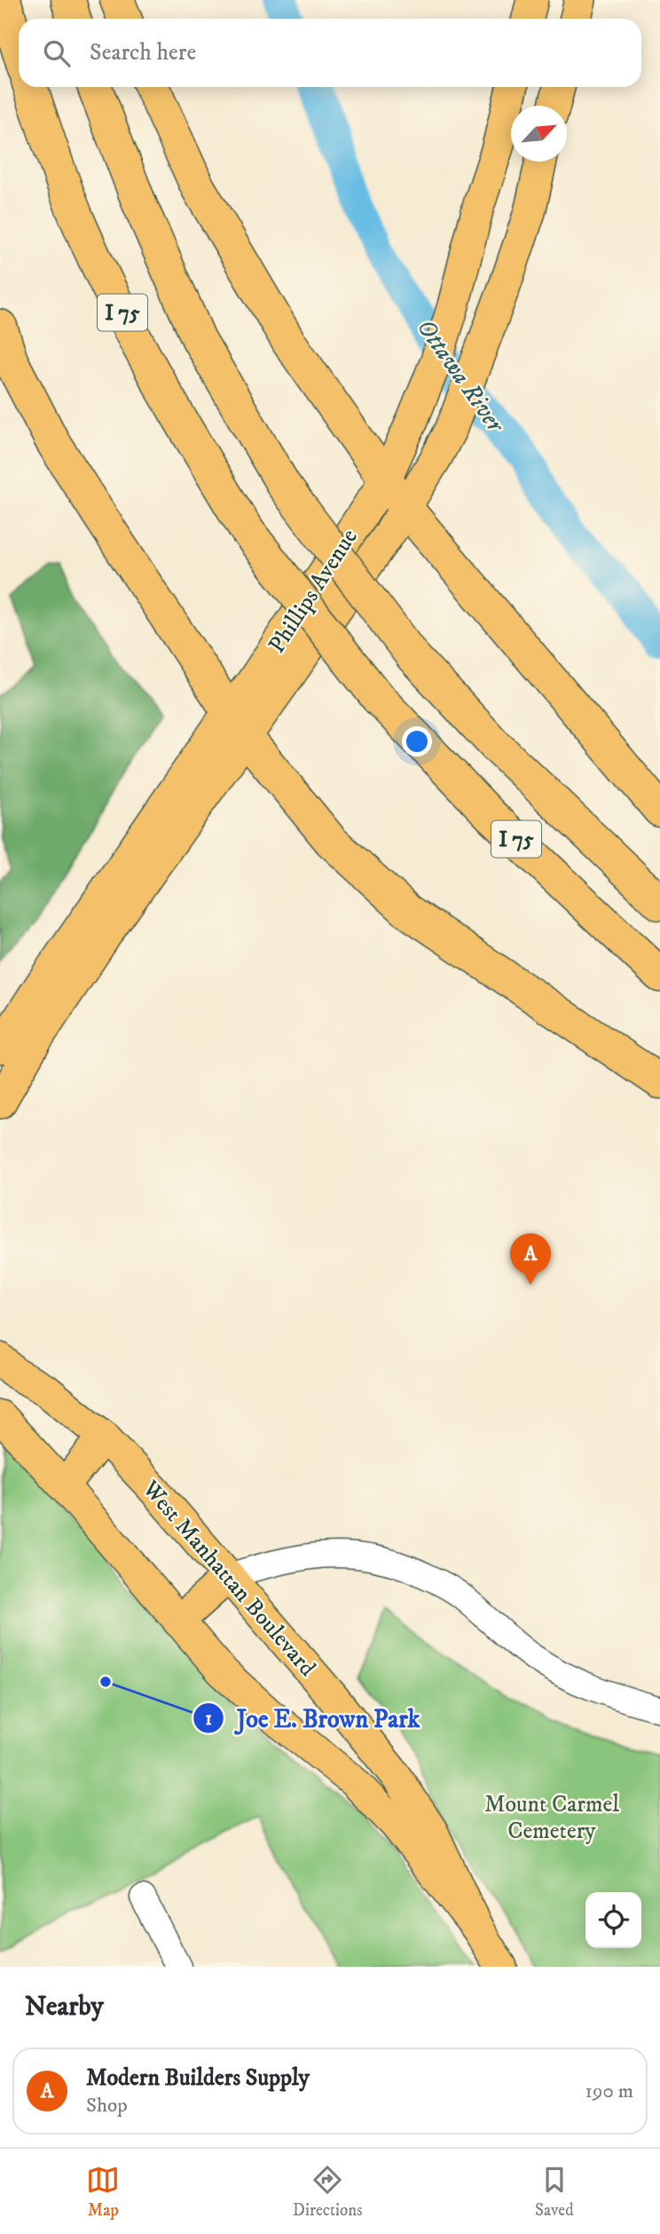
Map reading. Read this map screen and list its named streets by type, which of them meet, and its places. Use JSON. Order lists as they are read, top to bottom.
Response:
{
  "streets": {
    "highway": ["I 75"],
    "main road": ["Phillips Avenue", "West Manhattan Boulevard"]
  },
  "water": ["Ottawa River"],
  "parks": ["Mount Carmel Cemetery"],
  "places": ["Joe E. Brown Park"],
  "north": "top right",
  "page": {
    "search": "Search here",
    "pins": "A",
    "heading": "Nearby",
    "list": [
      {
        "mark": "A",
        "name": "Modern Builders Supply",
        "note": "Shop",
        "value": "190 m"
      }
    ],
    "nav": ["Map", "Directions", "Saved"]
  }
}
